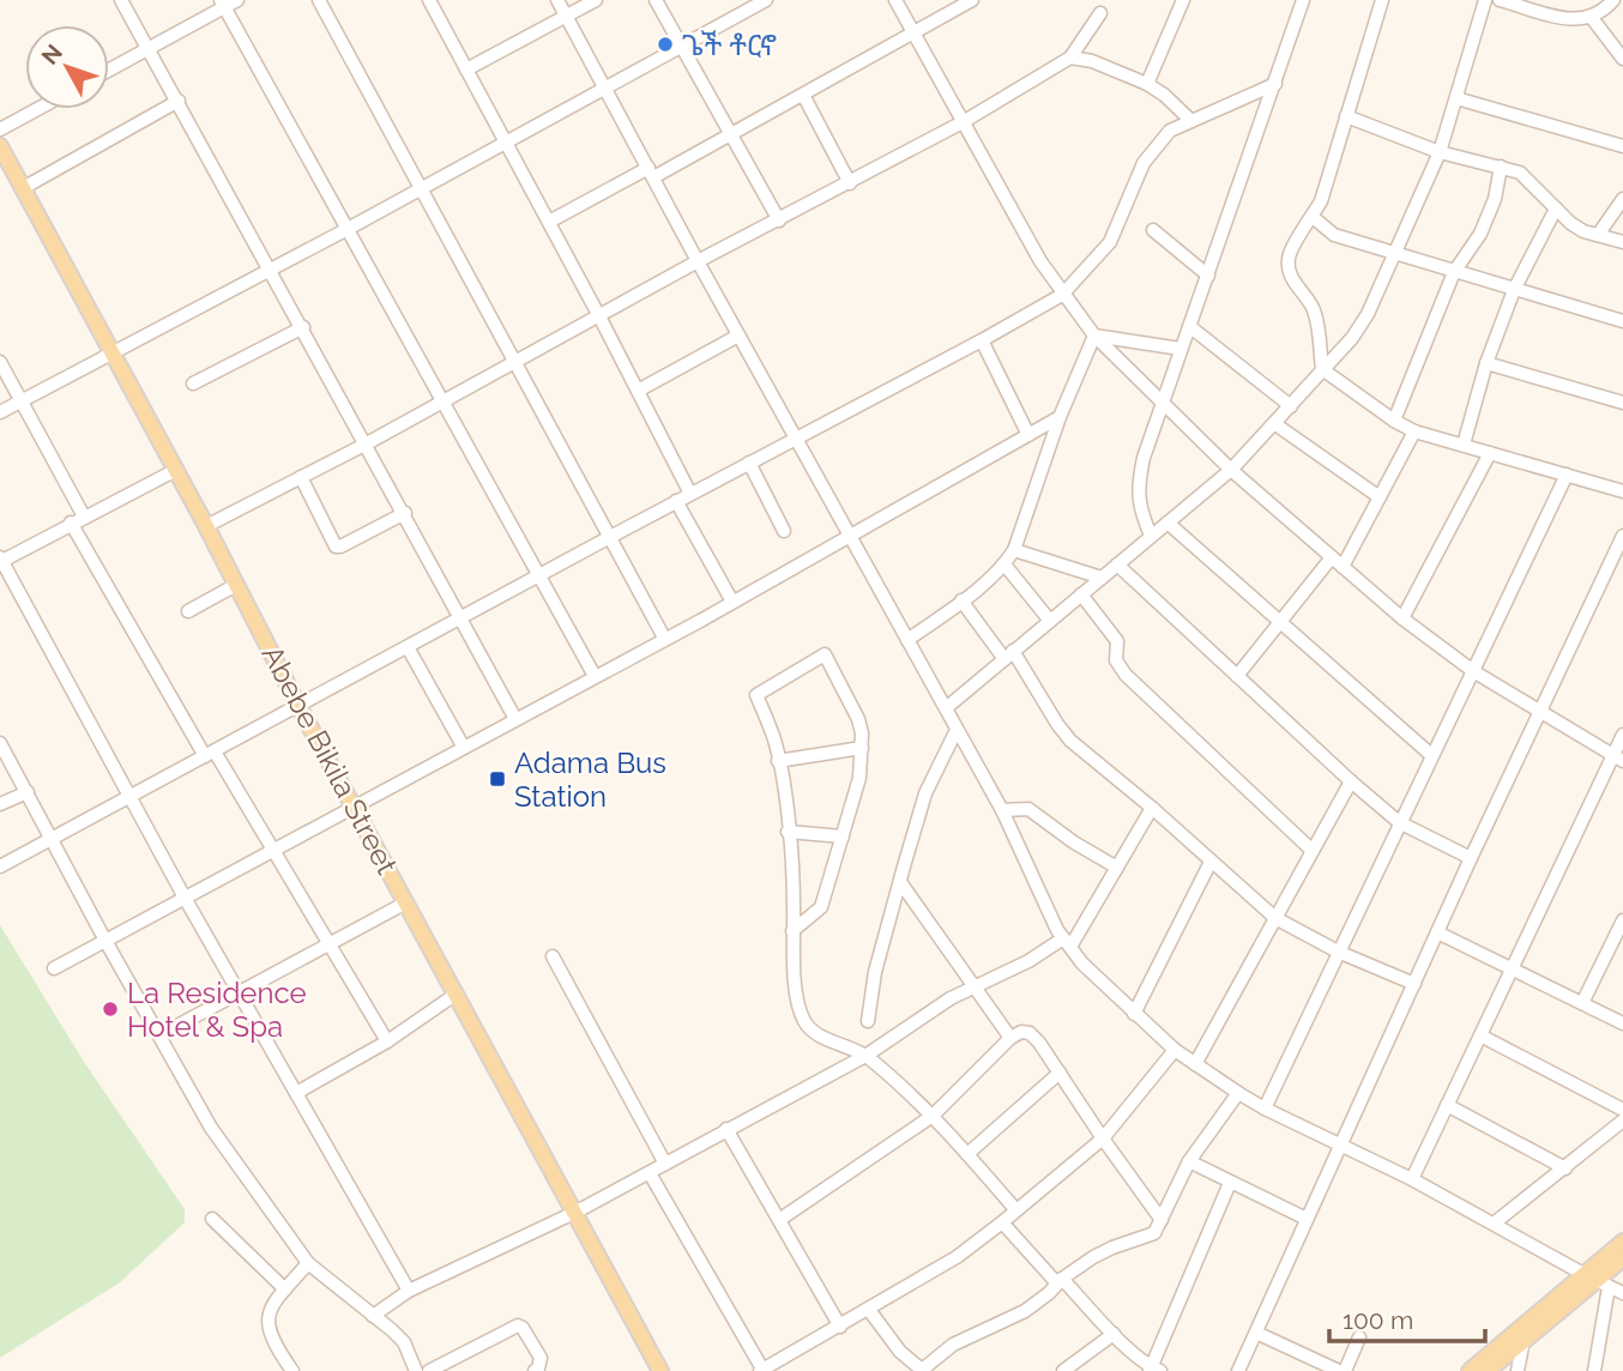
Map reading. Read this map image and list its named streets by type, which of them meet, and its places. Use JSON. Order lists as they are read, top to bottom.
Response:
{
  "streets": {
    "main road": ["Abebe Bikila Street"]
  },
  "places": {
    "other": ["ጌች ቶርኖ", "La Residence Hotel & Spa"],
    "transit": ["Adama Bus Station"]
  },
  "scale_bar": "100 m",
  "north": "top left"
}
